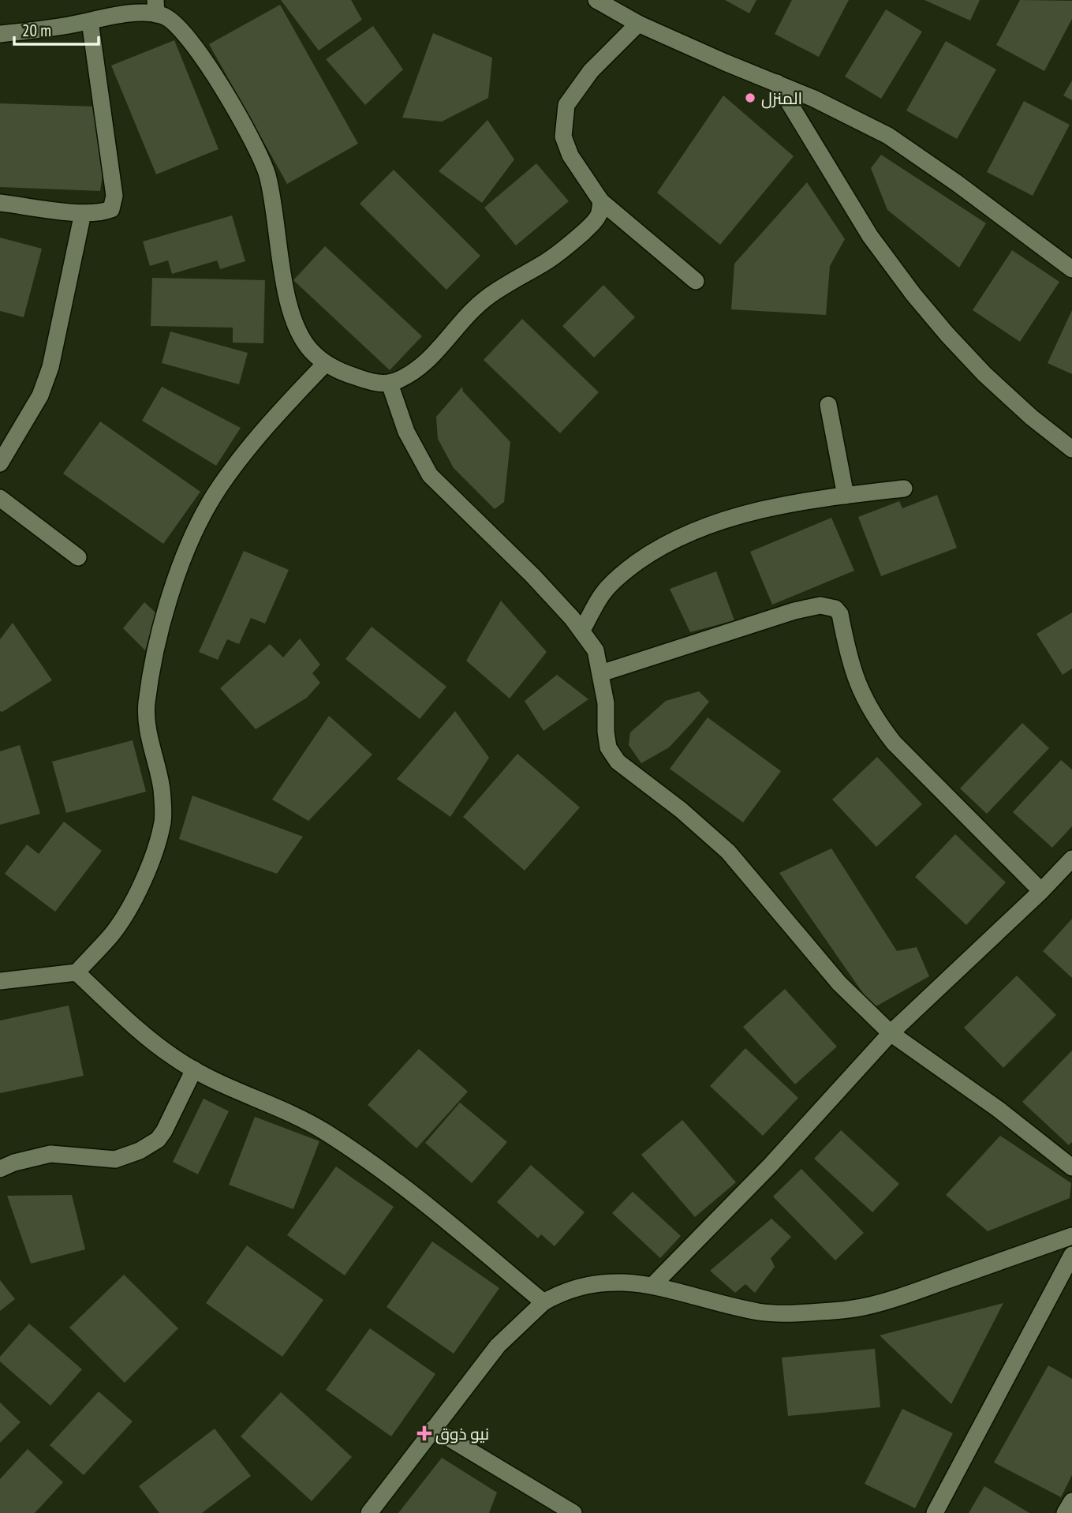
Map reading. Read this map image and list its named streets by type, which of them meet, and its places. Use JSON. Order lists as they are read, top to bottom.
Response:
{
  "places": {
    "other": ["المنزل"],
    "health": ["نيو ذوق"]
  },
  "scale_bar": "20 m"
}
